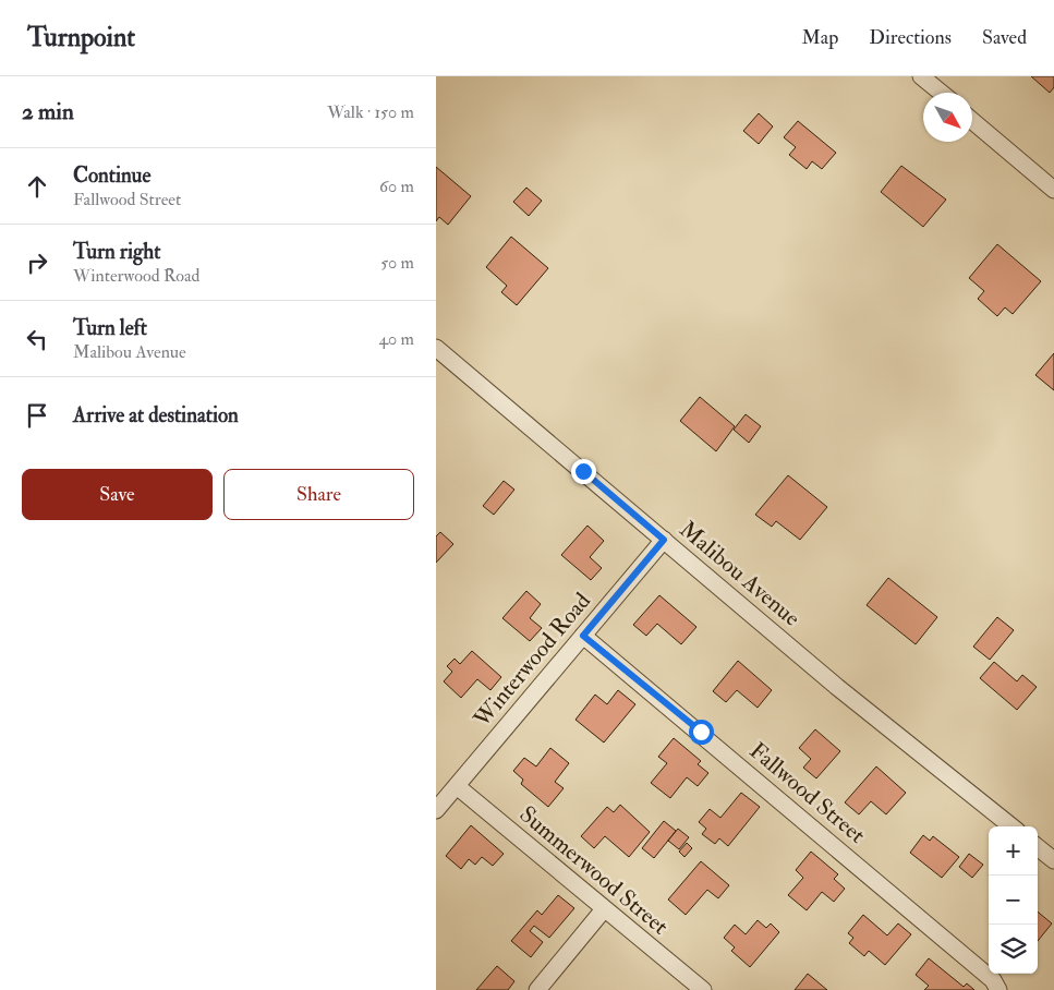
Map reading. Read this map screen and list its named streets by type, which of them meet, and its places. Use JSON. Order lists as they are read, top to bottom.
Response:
{
  "streets": {
    "street": [
      "Malibou Avenue",
      "Winterwood Road",
      "Fallwood Street",
      "Summerwood Street"
    ]
  },
  "crossings": [
    ["Malibou Avenue", "Winterwood Road"],
    ["Winterwood Road", "Fallwood Street"],
    ["Winterwood Road", "Summerwood Street"]
  ],
  "north": "bottom right",
  "page": {
    "header": "Turnpoint",
    "nav": ["Map", "Directions", "Saved"],
    "heading": ["2 min", "Walk · 150 m"],
    "list": [
      ["Continue", "Fallwood Street", "60 m"],
      ["Turn right", "Winterwood Road", "50 m"],
      ["Turn left", "Malibou Avenue", "40 m"],
      "Arrive at destination"
    ],
    "buttons": ["Save", "Share"],
    "map_buttons": ["+", "−"]
  }
}
